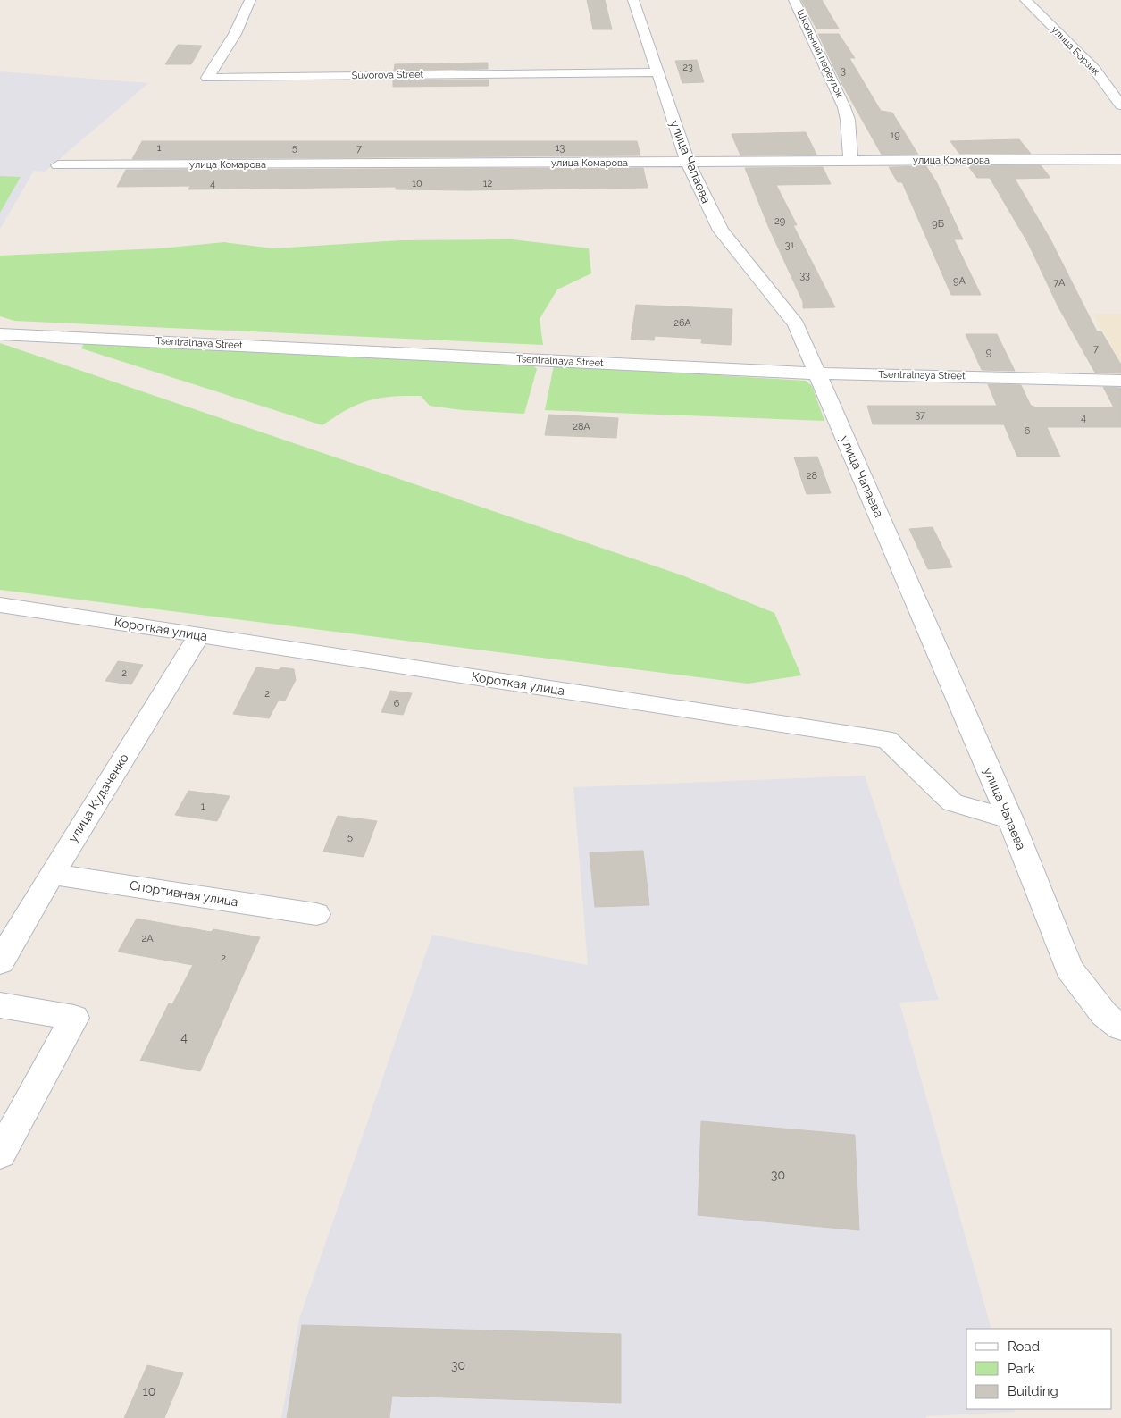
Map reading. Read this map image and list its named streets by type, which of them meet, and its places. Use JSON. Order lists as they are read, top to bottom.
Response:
{
  "streets": {
    "street": [
      "улица Борзик",
      "Школьный переулок",
      "Suvorova Street",
      "улица Комарова",
      "улица Чапаева",
      "Tsentralnaya Street",
      "Короткая улица",
      "улица Кудаченко",
      "Спортивная улица"
    ]
  },
  "crossings": [
    ["Школьный переулок", "улица Комарова"],
    ["Suvorova Street", "улица Чапаева"],
    ["улица Комарова", "улица Чапаева"],
    ["улица Чапаева", "Tsentralnaya Street"],
    ["улица Чапаева", "Короткая улица"],
    ["Короткая улица", "улица Кудаченко"],
    ["улица Кудаченко", "Спортивная улица"]
  ],
  "house_numbers": [
    "23",
    "3",
    "19",
    "1",
    "5",
    "13",
    "7",
    "4",
    "10",
    "12",
    "29",
    "9Б",
    "31",
    "33",
    "9А",
    "7А",
    "26А",
    "7",
    "9",
    "37",
    "4",
    "28А",
    "6",
    "28",
    "2",
    "2",
    "6",
    "1",
    "5",
    "2А",
    "2",
    "4",
    "30",
    "30",
    "10"
  ],
  "legend": ["Road", "Park", "Building"]
}
